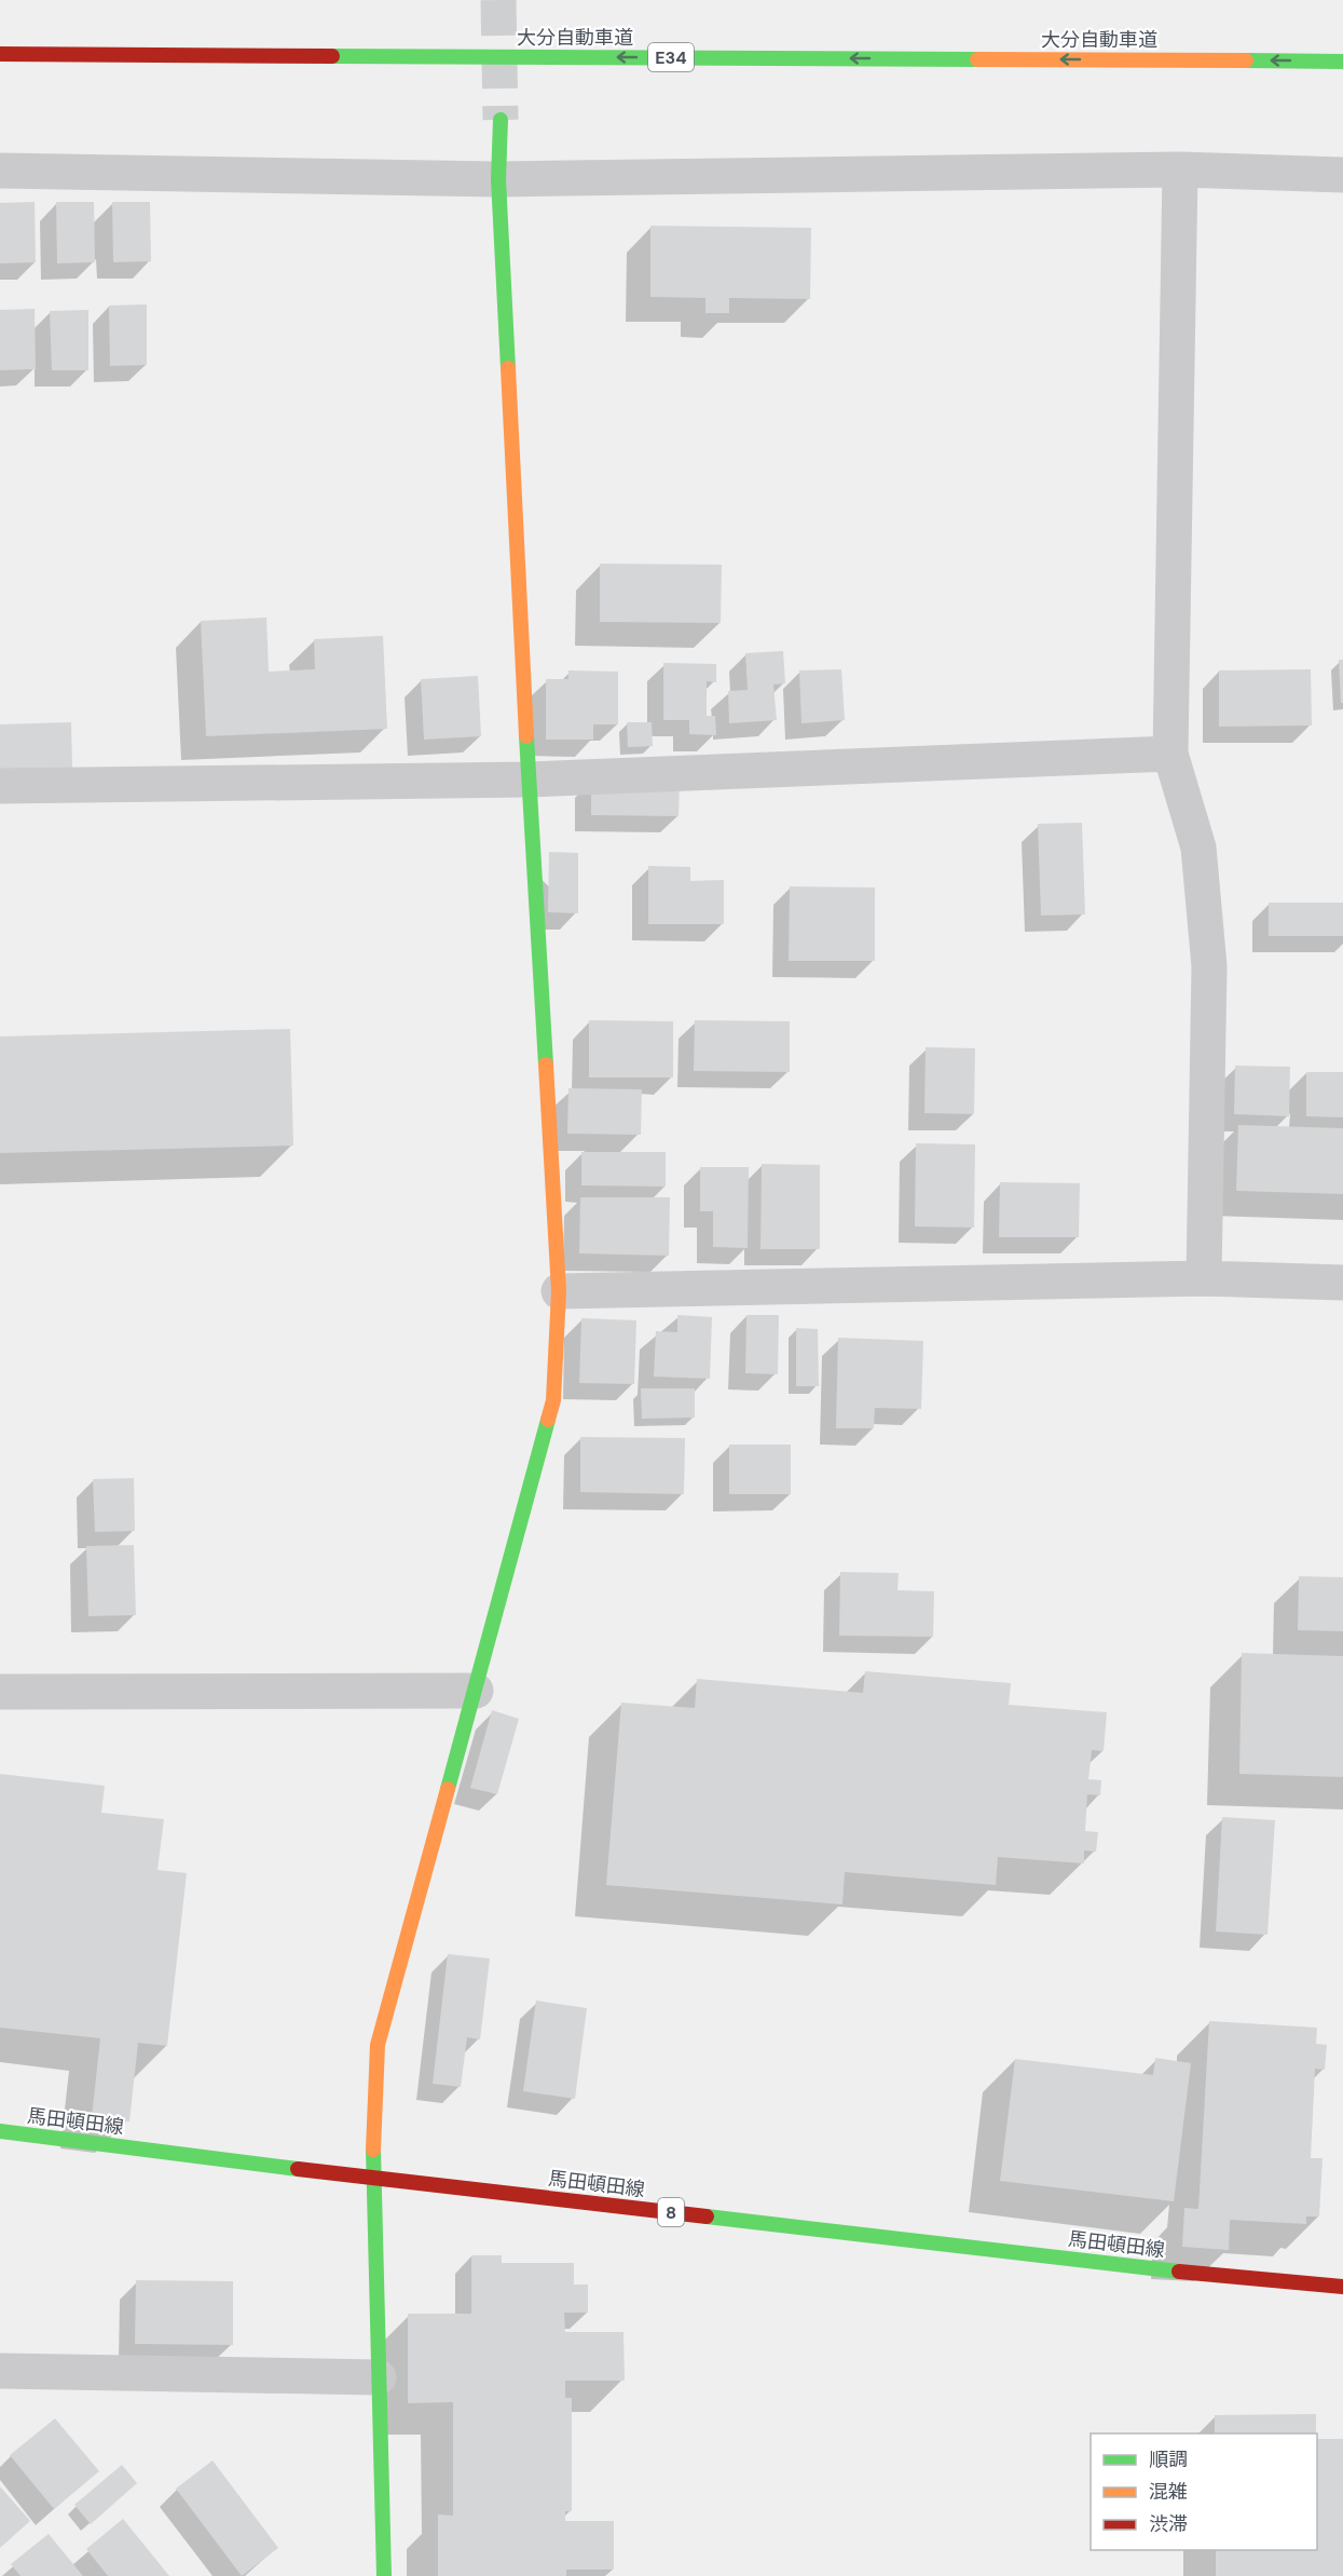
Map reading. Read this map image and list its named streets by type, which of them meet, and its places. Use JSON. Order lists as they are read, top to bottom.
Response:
{
  "streets": {
    "main road": [
      "大分自動車道",
      "E34",
      "馬田頓田線",
      "8"
    ]
  },
  "one_way": ["大分自動車道"],
  "legend": ["順調", "混雑", "渋滞"]
}
